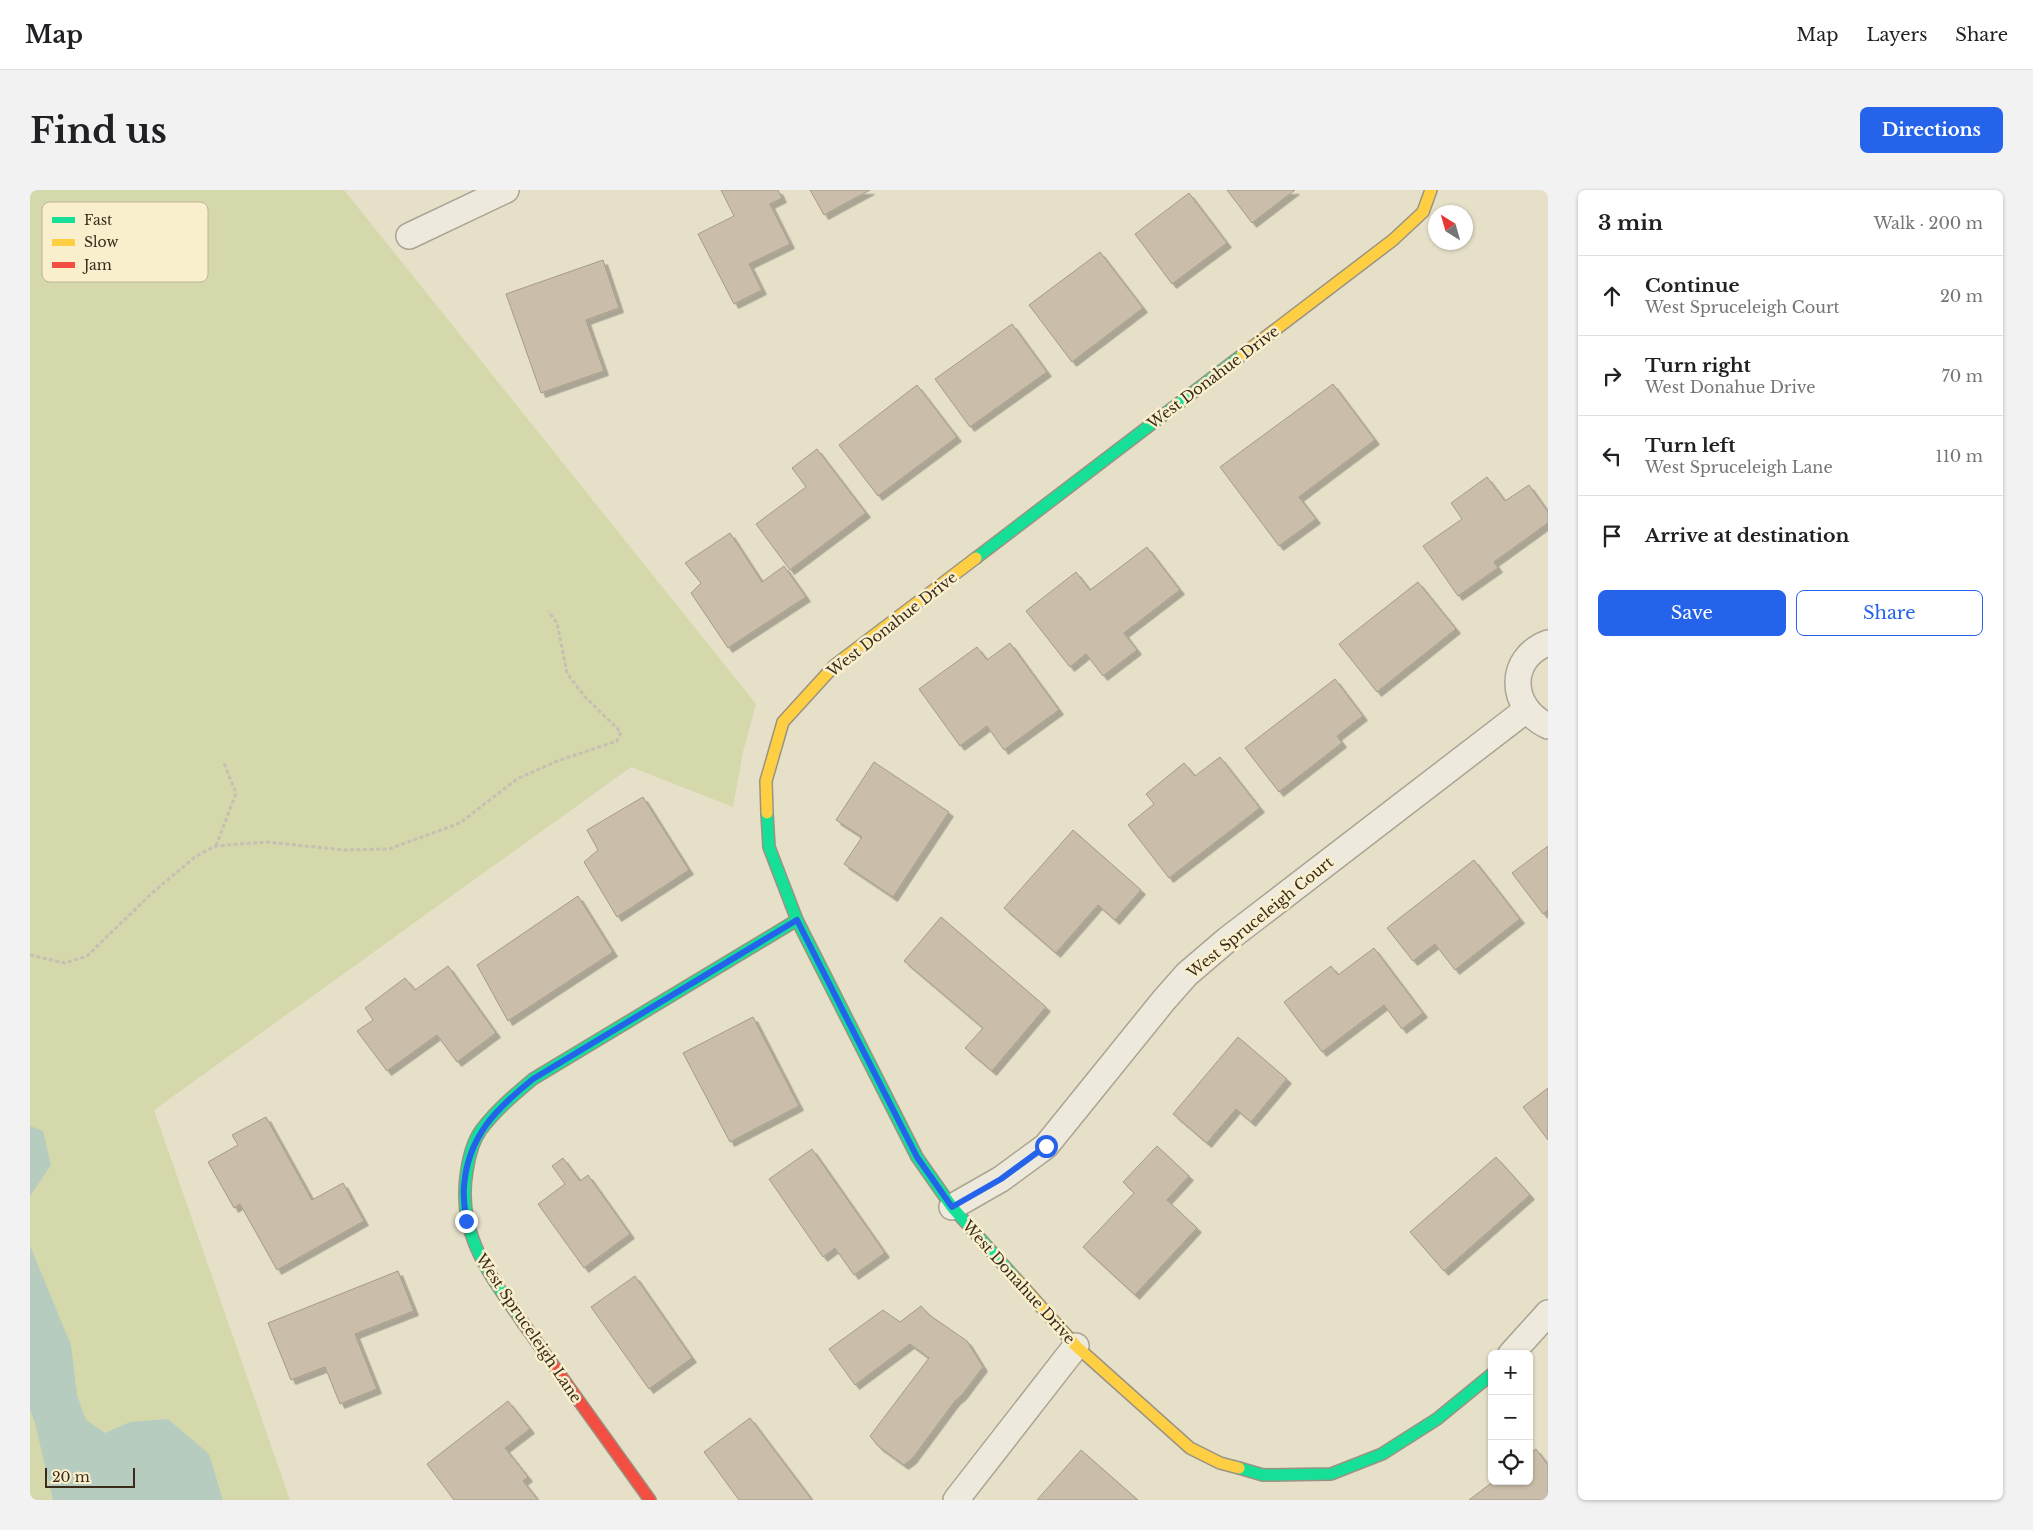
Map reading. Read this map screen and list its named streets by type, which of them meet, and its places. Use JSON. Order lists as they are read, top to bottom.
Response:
{
  "streets": {
    "street": ["West Donahue Drive", "West Spruceleigh Court", "West Spruceleigh Lane"]
  },
  "crossings": [
    ["West Donahue Drive", "West Spruceleigh Court"],
    ["West Donahue Drive", "West Spruceleigh Lane"]
  ],
  "legend": ["Fast", "Slow", "Jam"],
  "scale_bar": "20 m",
  "north": "top left",
  "page": {
    "header": "Map",
    "nav": ["Map", "Layers", "Share"],
    "buttons": [
      "Directions",
      ["Save", "Share"]
    ],
    "title": "Find us",
    "heading": ["3 min", "Walk · 200 m"],
    "list": [
      ["Continue", "West Spruceleigh Court", "20 m"],
      ["Turn right", "West Donahue Drive", "70 m"],
      ["Turn left", "West Spruceleigh Lane", "110 m"],
      "Arrive at destination"
    ],
    "map_buttons": ["+", "−"],
    "scale": "20 m"
  }
}
